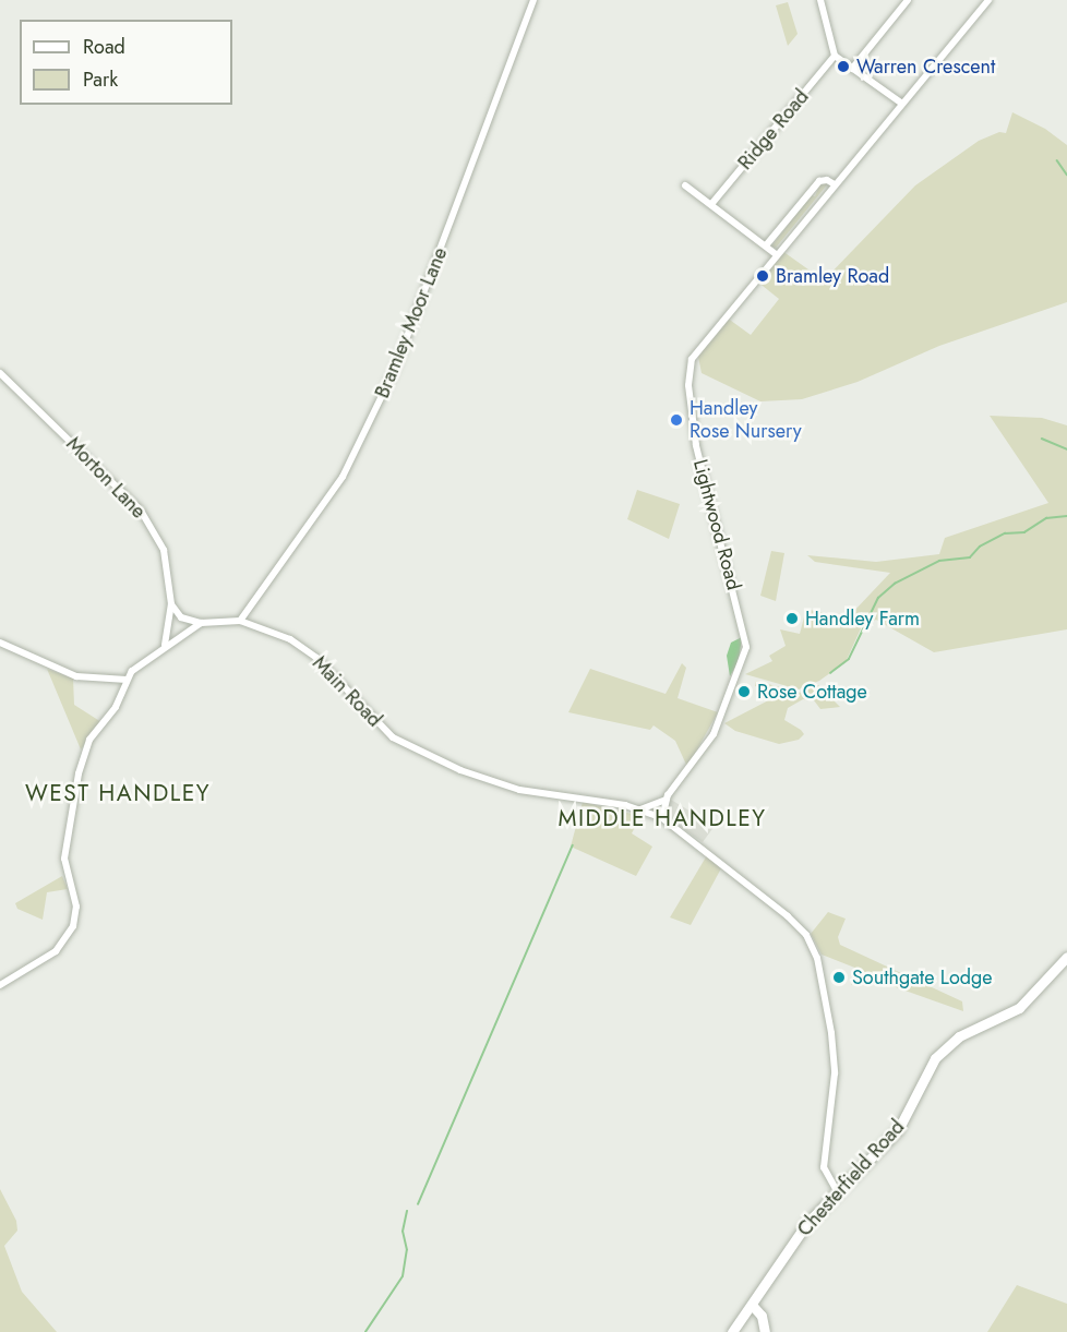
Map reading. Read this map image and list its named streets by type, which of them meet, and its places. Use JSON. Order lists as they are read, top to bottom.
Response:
{
  "streets": {
    "main road": ["Chesterfield Road"],
    "street": [
      "Ridge Road",
      "Bramley Moor Lane",
      "Morton Lane",
      "Lightwood Road",
      "Main Road"
    ]
  },
  "crossings": [
    ["Bramley Moor Lane", "Main Road"],
    ["Morton Lane", "Main Road"],
    ["Lightwood Road", "Main Road"],
    ["Main Road", "Chesterfield Road"]
  ],
  "districts": ["WEST HANDLEY", "MIDDLE HANDLEY"],
  "places": [
    "Warren Crescent",
    "Bramley Road",
    "Handley Rose Nursery",
    "Handley Farm",
    "Rose Cottage",
    "Southgate Lodge"
  ],
  "legend": ["Road", "Park"]
}
